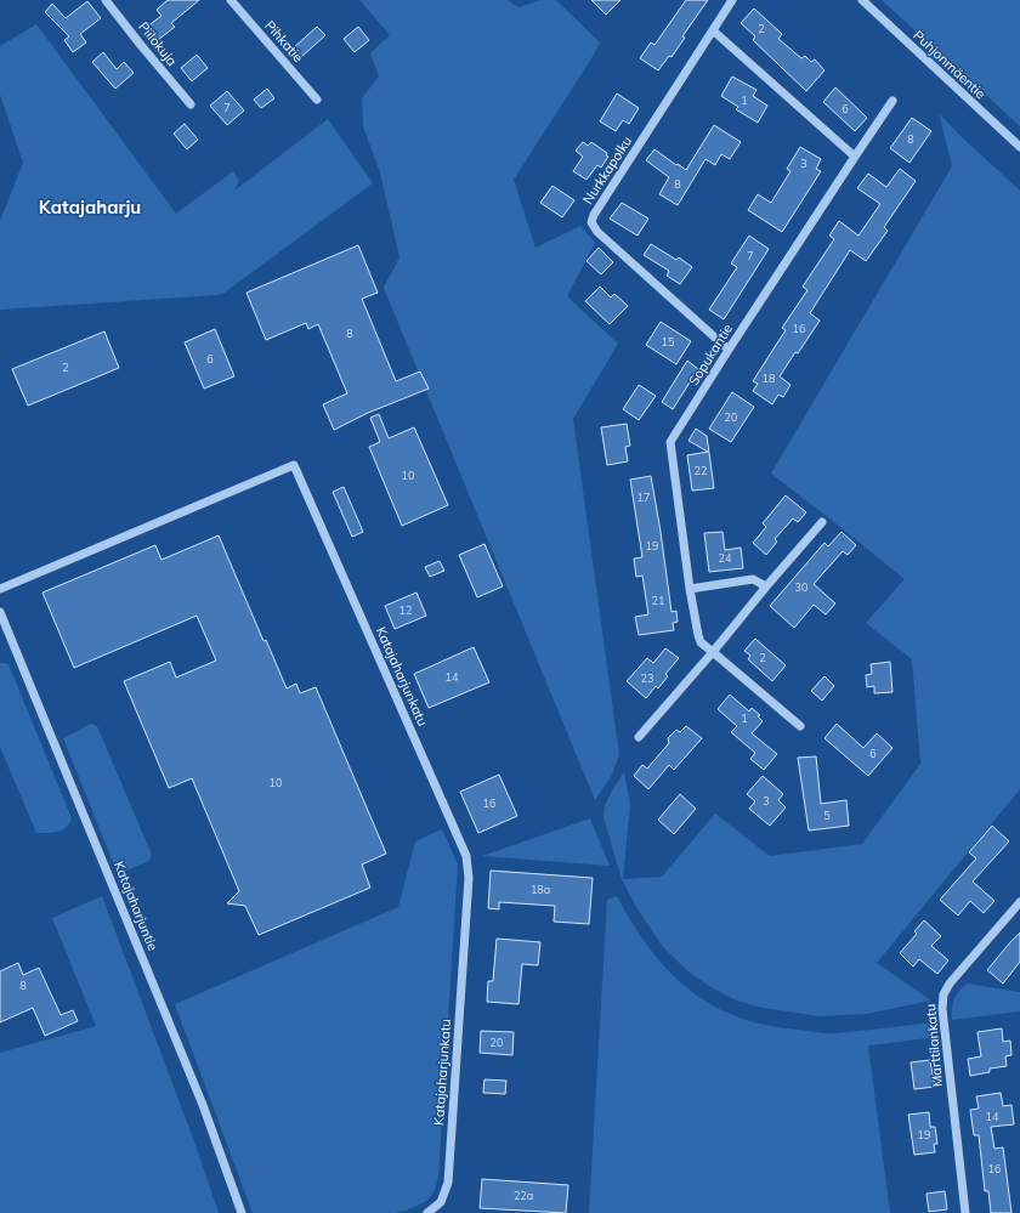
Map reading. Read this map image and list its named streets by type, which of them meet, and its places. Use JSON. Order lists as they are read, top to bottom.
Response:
{
  "streets": {
    "street": [
      "Pihkatie",
      "Piilokuja",
      "Puhjonmäentie",
      "Nurkkapolku",
      "Sopukantie",
      "Katajaharjunkatu",
      "Katajaharjuntie",
      "Marttilankatu"
    ]
  },
  "crossings": [
    ["Nurkkapolku", "Sopukantie"]
  ],
  "districts": ["Katajaharju"],
  "house_numbers": [
    "2",
    "1",
    "7",
    "6",
    "8",
    "3",
    "8",
    "7",
    "16",
    "8",
    "15",
    "6",
    "2",
    "18",
    "20",
    "22",
    "10",
    "17",
    "19",
    "24",
    "30",
    "21",
    "12",
    "2",
    "14",
    "23",
    "1",
    "6",
    "10",
    "3",
    "16",
    "5",
    "18a",
    "8",
    "20",
    "14",
    "19",
    "16",
    "22a"
  ]
}
